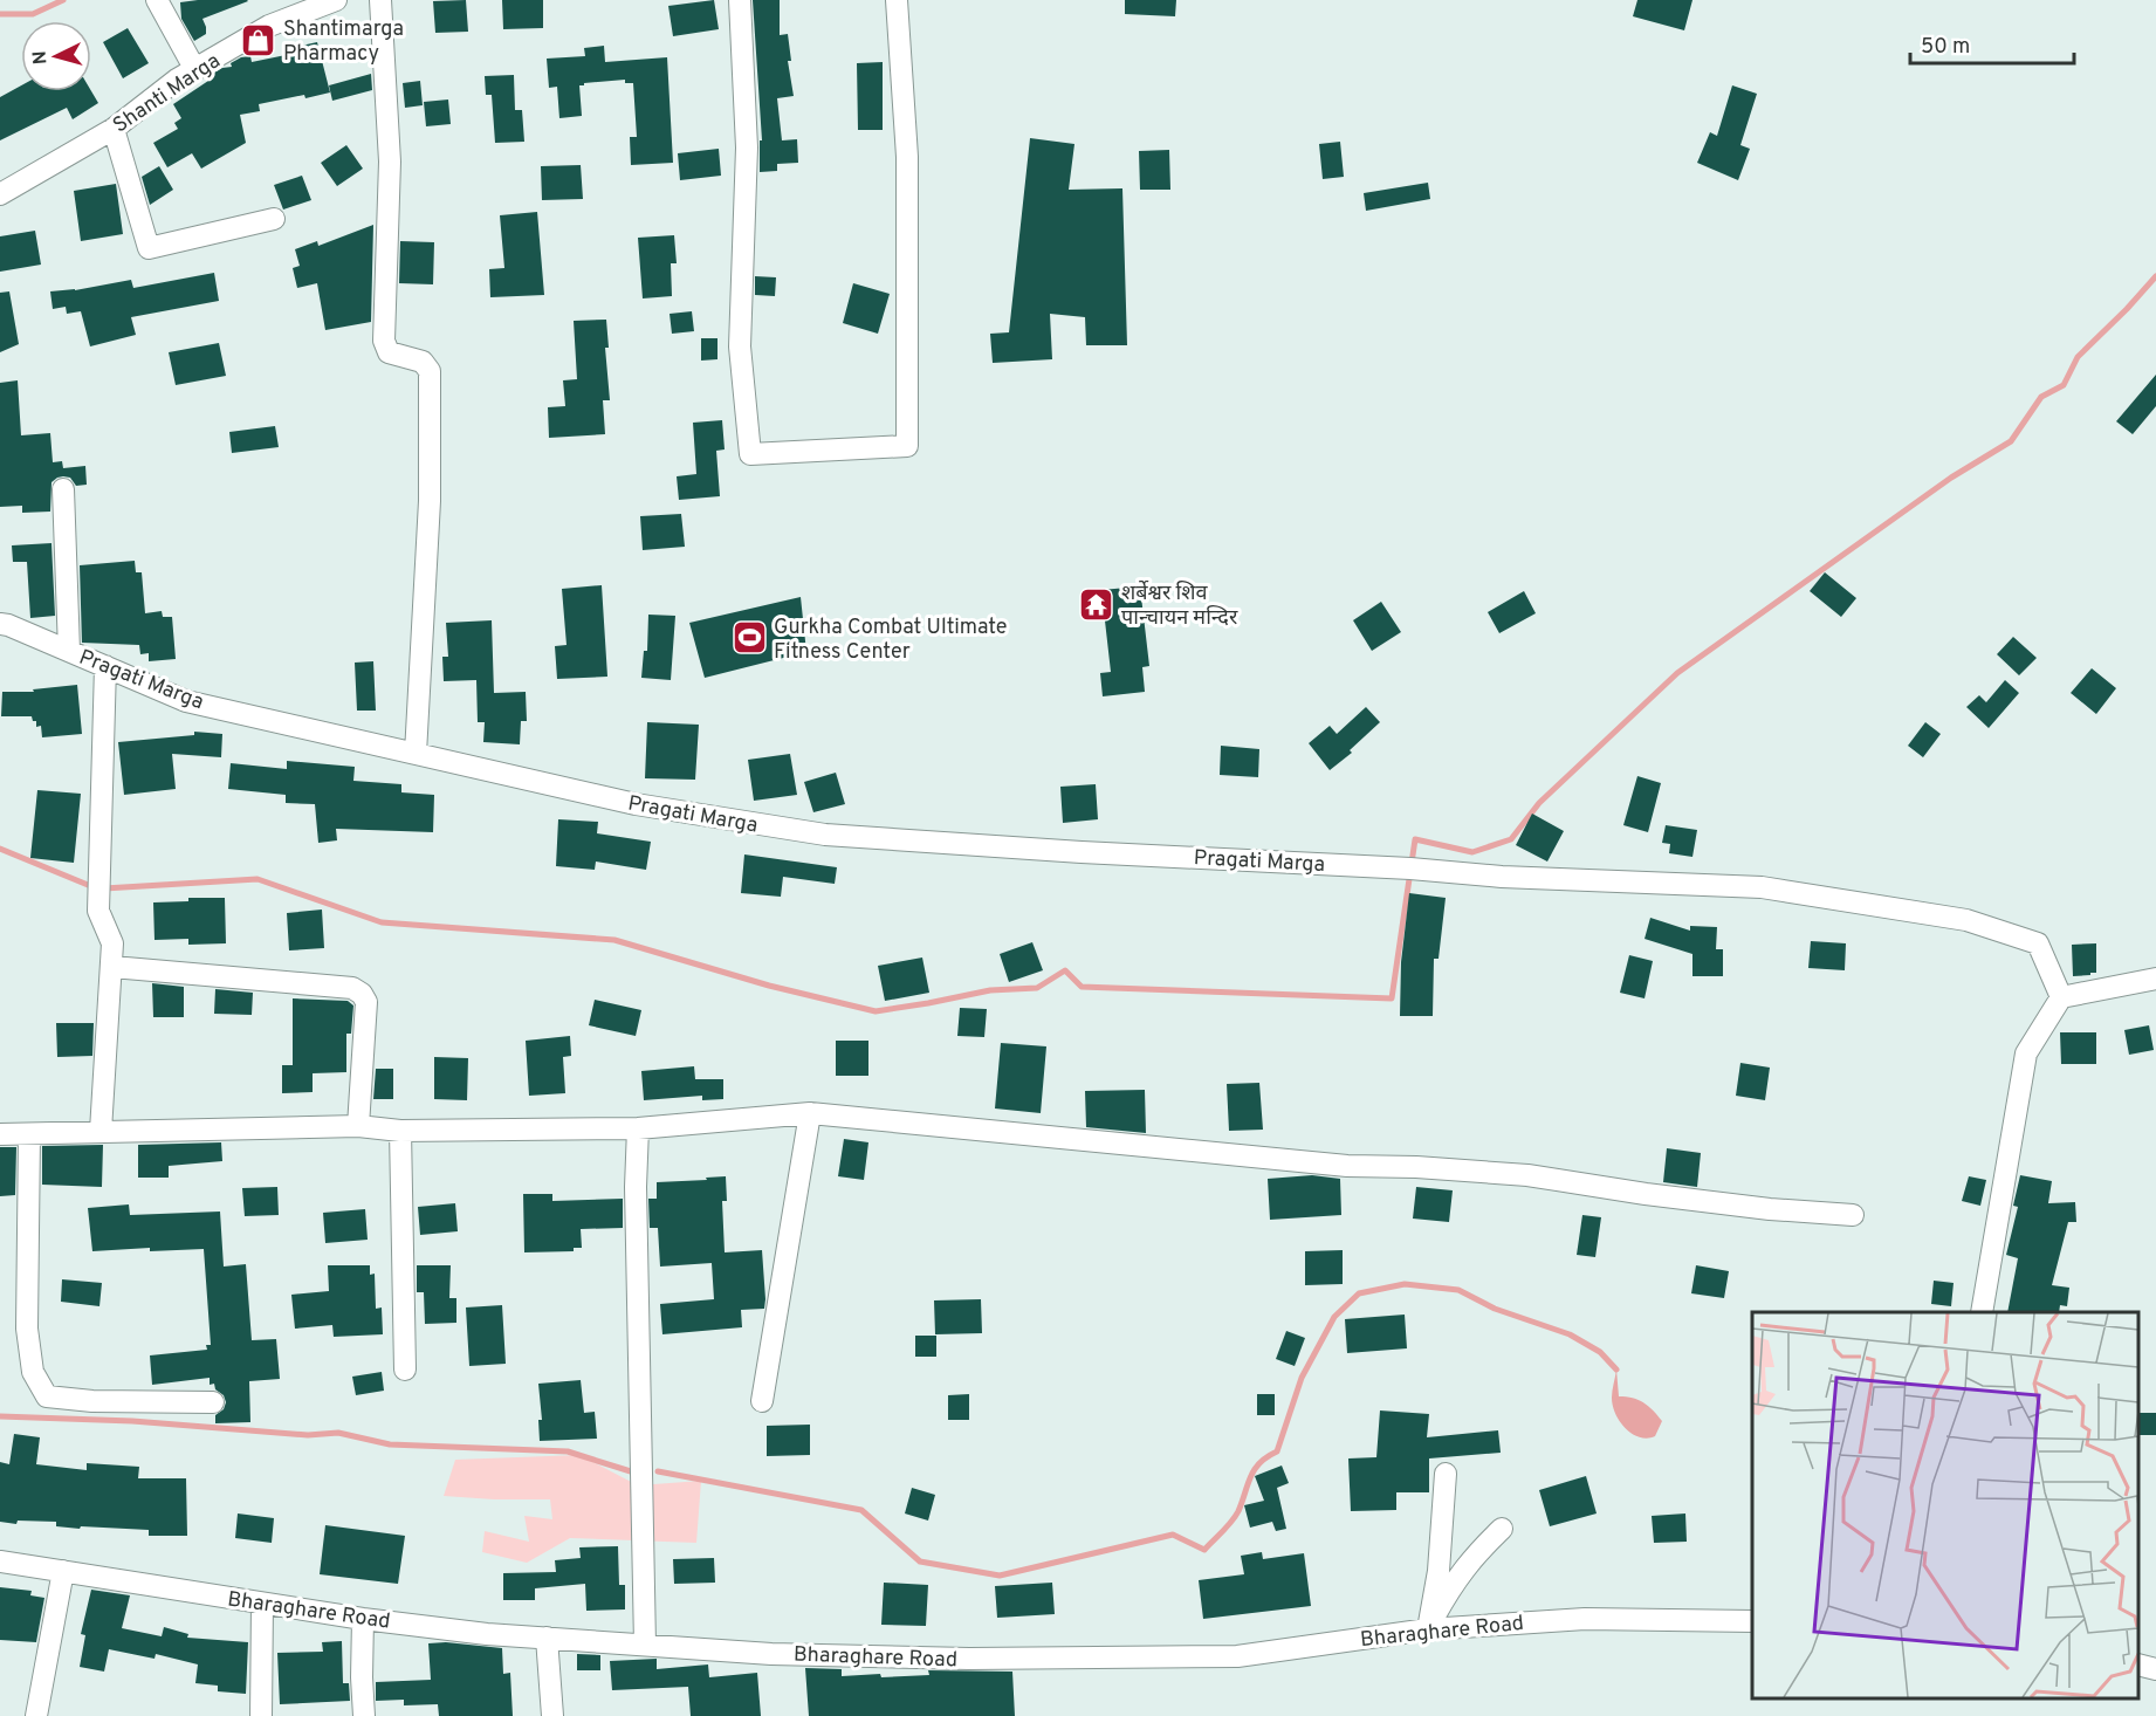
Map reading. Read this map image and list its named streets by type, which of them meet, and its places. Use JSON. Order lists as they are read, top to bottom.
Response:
{
  "streets": {
    "street": ["Shanti Marga", "Pragati Marga", "Bharaghare Road"]
  },
  "places": {
    "shop": ["Shantimarga Pharmacy"],
    "temple": ["शर्बेश्वर शिव पान्चायन मन्दिर"],
    "sports": ["Gurkha Combat Ultimate Fitness Center"]
  },
  "scale_bar": "50 m",
  "north": "left"
}
